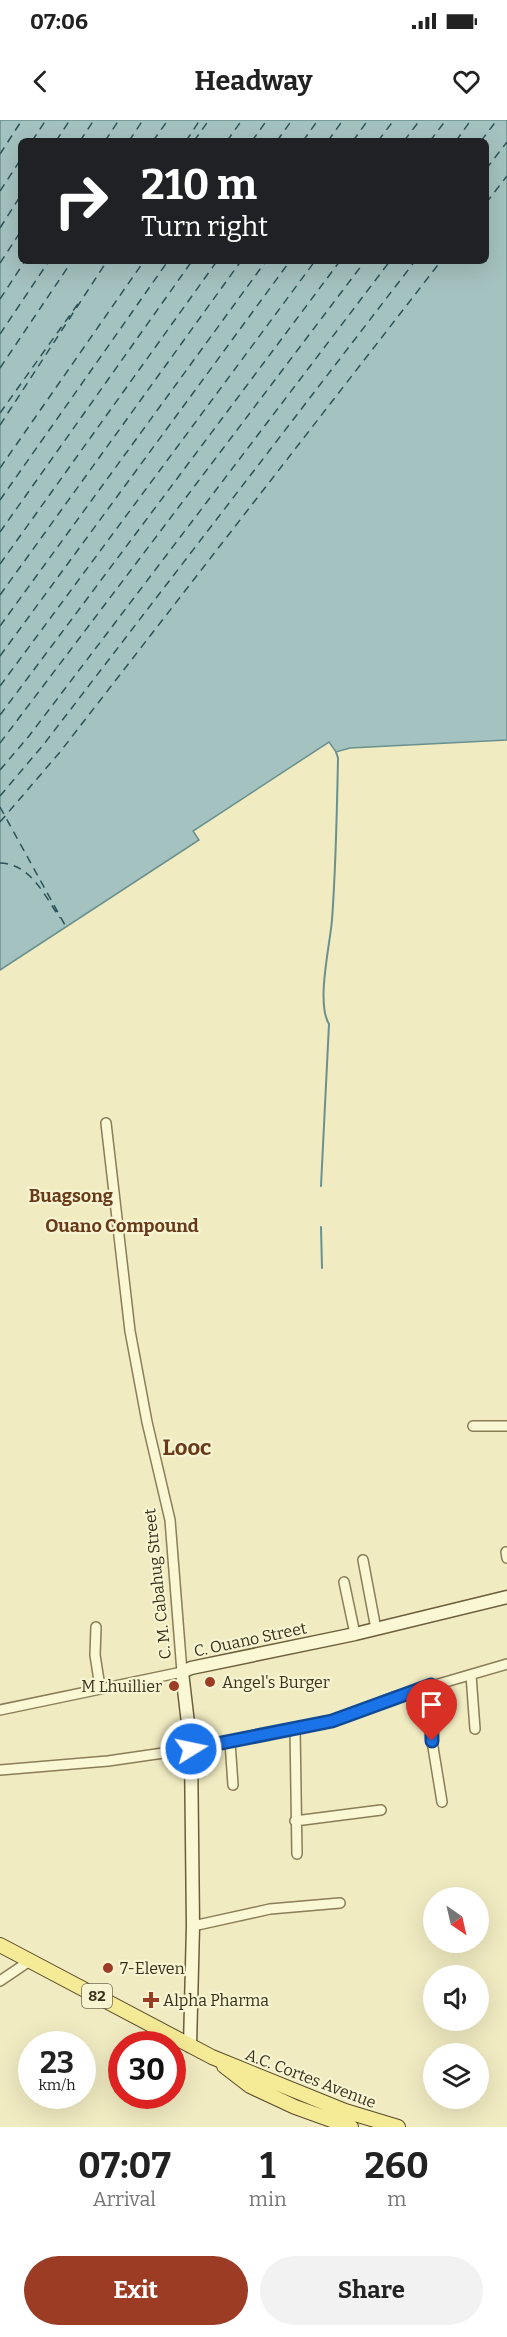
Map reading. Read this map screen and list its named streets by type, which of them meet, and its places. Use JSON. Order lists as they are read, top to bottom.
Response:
{
  "streets": {
    "main road": ["82", "A.C. Cortes Avenue"],
    "street": ["C. M. Cabahug Street", "C. Ouano Street"]
  },
  "crossings": [
    ["C. M. Cabahug Street", "C. Ouano Street"],
    ["C. M. Cabahug Street", "A.C. Cortes Avenue"]
  ],
  "districts": ["Buagsong", "Ouano Compound", "Looc"],
  "places": {
    "other": ["Angel's Burger", "M Lhuillier", "7-Eleven"],
    "health": ["Alpha Pharma"]
  },
  "north": "bottom right",
  "page": {
    "status": "07:06",
    "header": "Headway",
    "turn": ["210 m", "Turn right"],
    "speed": "23 km/h",
    "limit": "30",
    "eta": [
      "07:07",
      "Arrival",
      "1",
      "min",
      "260",
      "m"
    ],
    "buttons": ["Exit", "Share"]
  }
}
